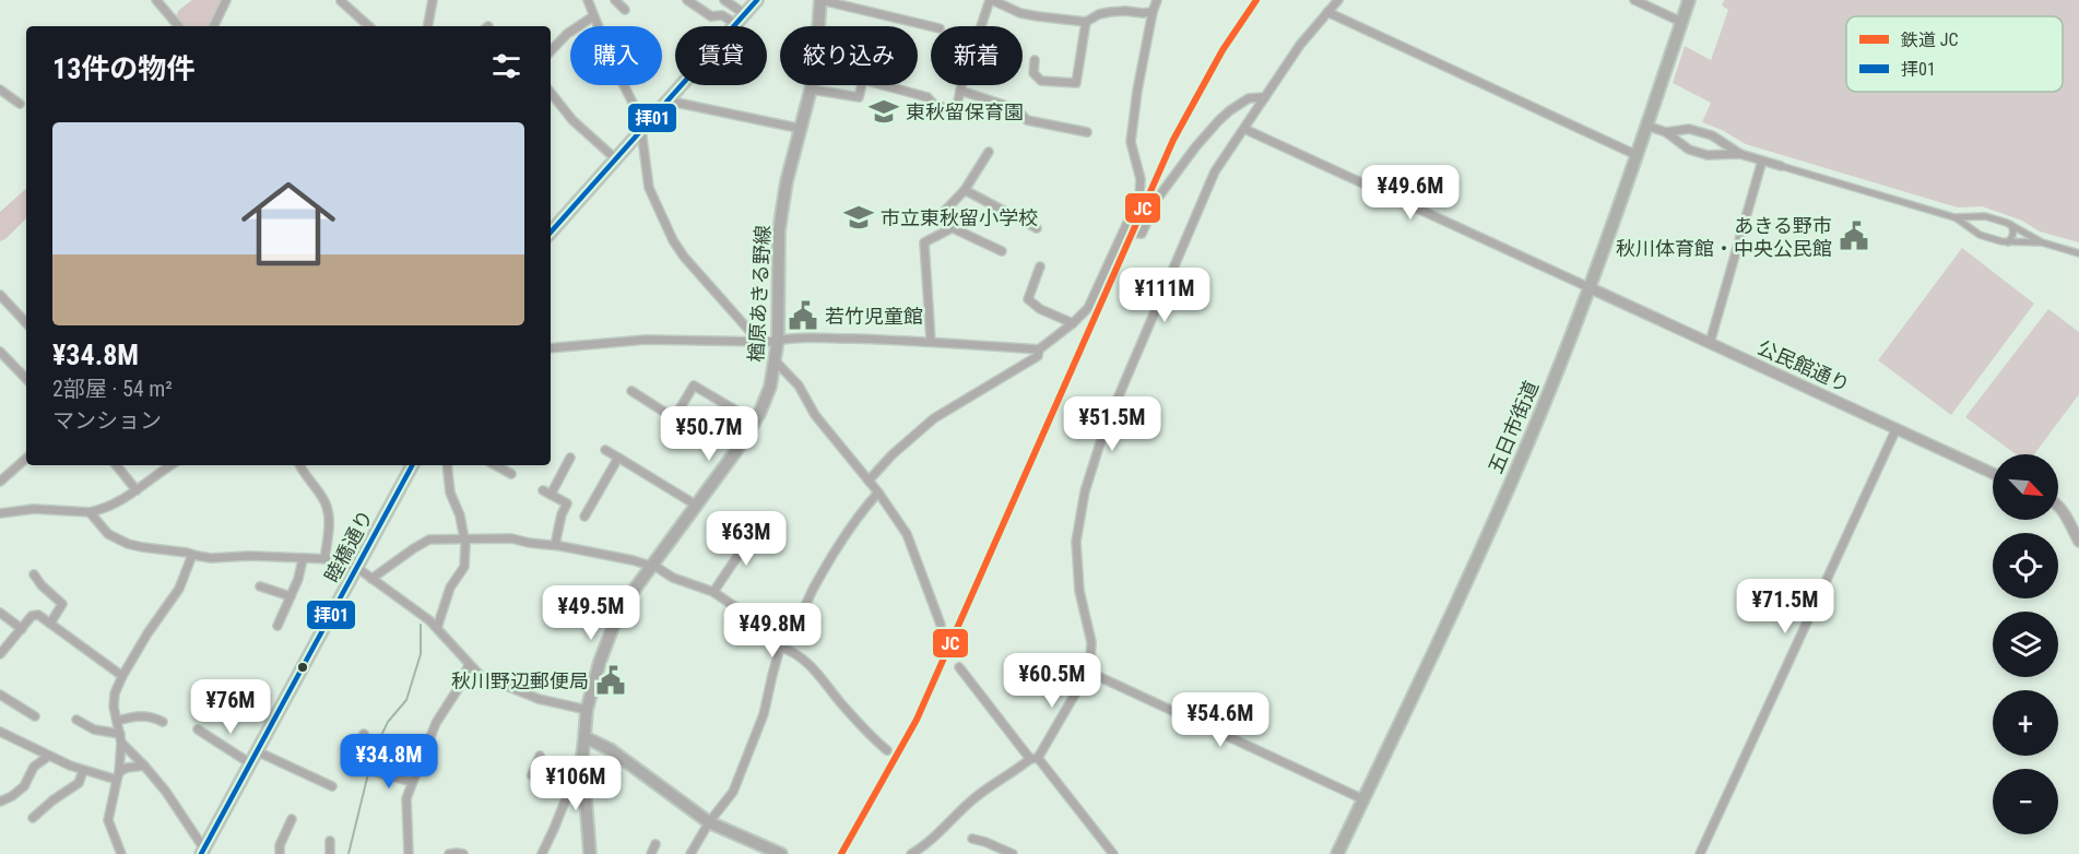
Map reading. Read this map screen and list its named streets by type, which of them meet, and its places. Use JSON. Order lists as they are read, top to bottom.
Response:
{
  "streets": {
    "main road": ["楢原あきる野線", "五日市街道", "睦橋通り"],
    "street": ["公民館通り"]
  },
  "crossings": [
    ["公民館通り", "五日市街道"]
  ],
  "places": {
    "school or university": ["東秋留保育園", "市立東秋留小学校"],
    "public building": ["あきる野市 秋川体育館・中央公民館", "若竹児童館", "秋川野辺郵便局"]
  },
  "lines": ["rail line JC", "transit line 拝01"],
  "legend": ["鉄道 JC", "拝01"],
  "north": "bottom right",
  "page": {
    "chip": [
      "購入",
      "賃貸",
      "絞り込み",
      "新着"
    ],
    "heading": "13件の物件",
    "list": [
      {
        "name": "¥34.8M",
        "note": "2部屋 · 54 m² · マンション"
      }
    ],
    "price": [
      "¥49.6M",
      "¥111M",
      "¥51.5M",
      "¥50.7M",
      "¥63M",
      "¥71.5M",
      "¥49.5M",
      "¥49.8M",
      "¥60.5M",
      "¥76M",
      "¥54.6M",
      "¥34.8M",
      "¥106M"
    ],
    "map_buttons": ["+", "−"]
  }
}
